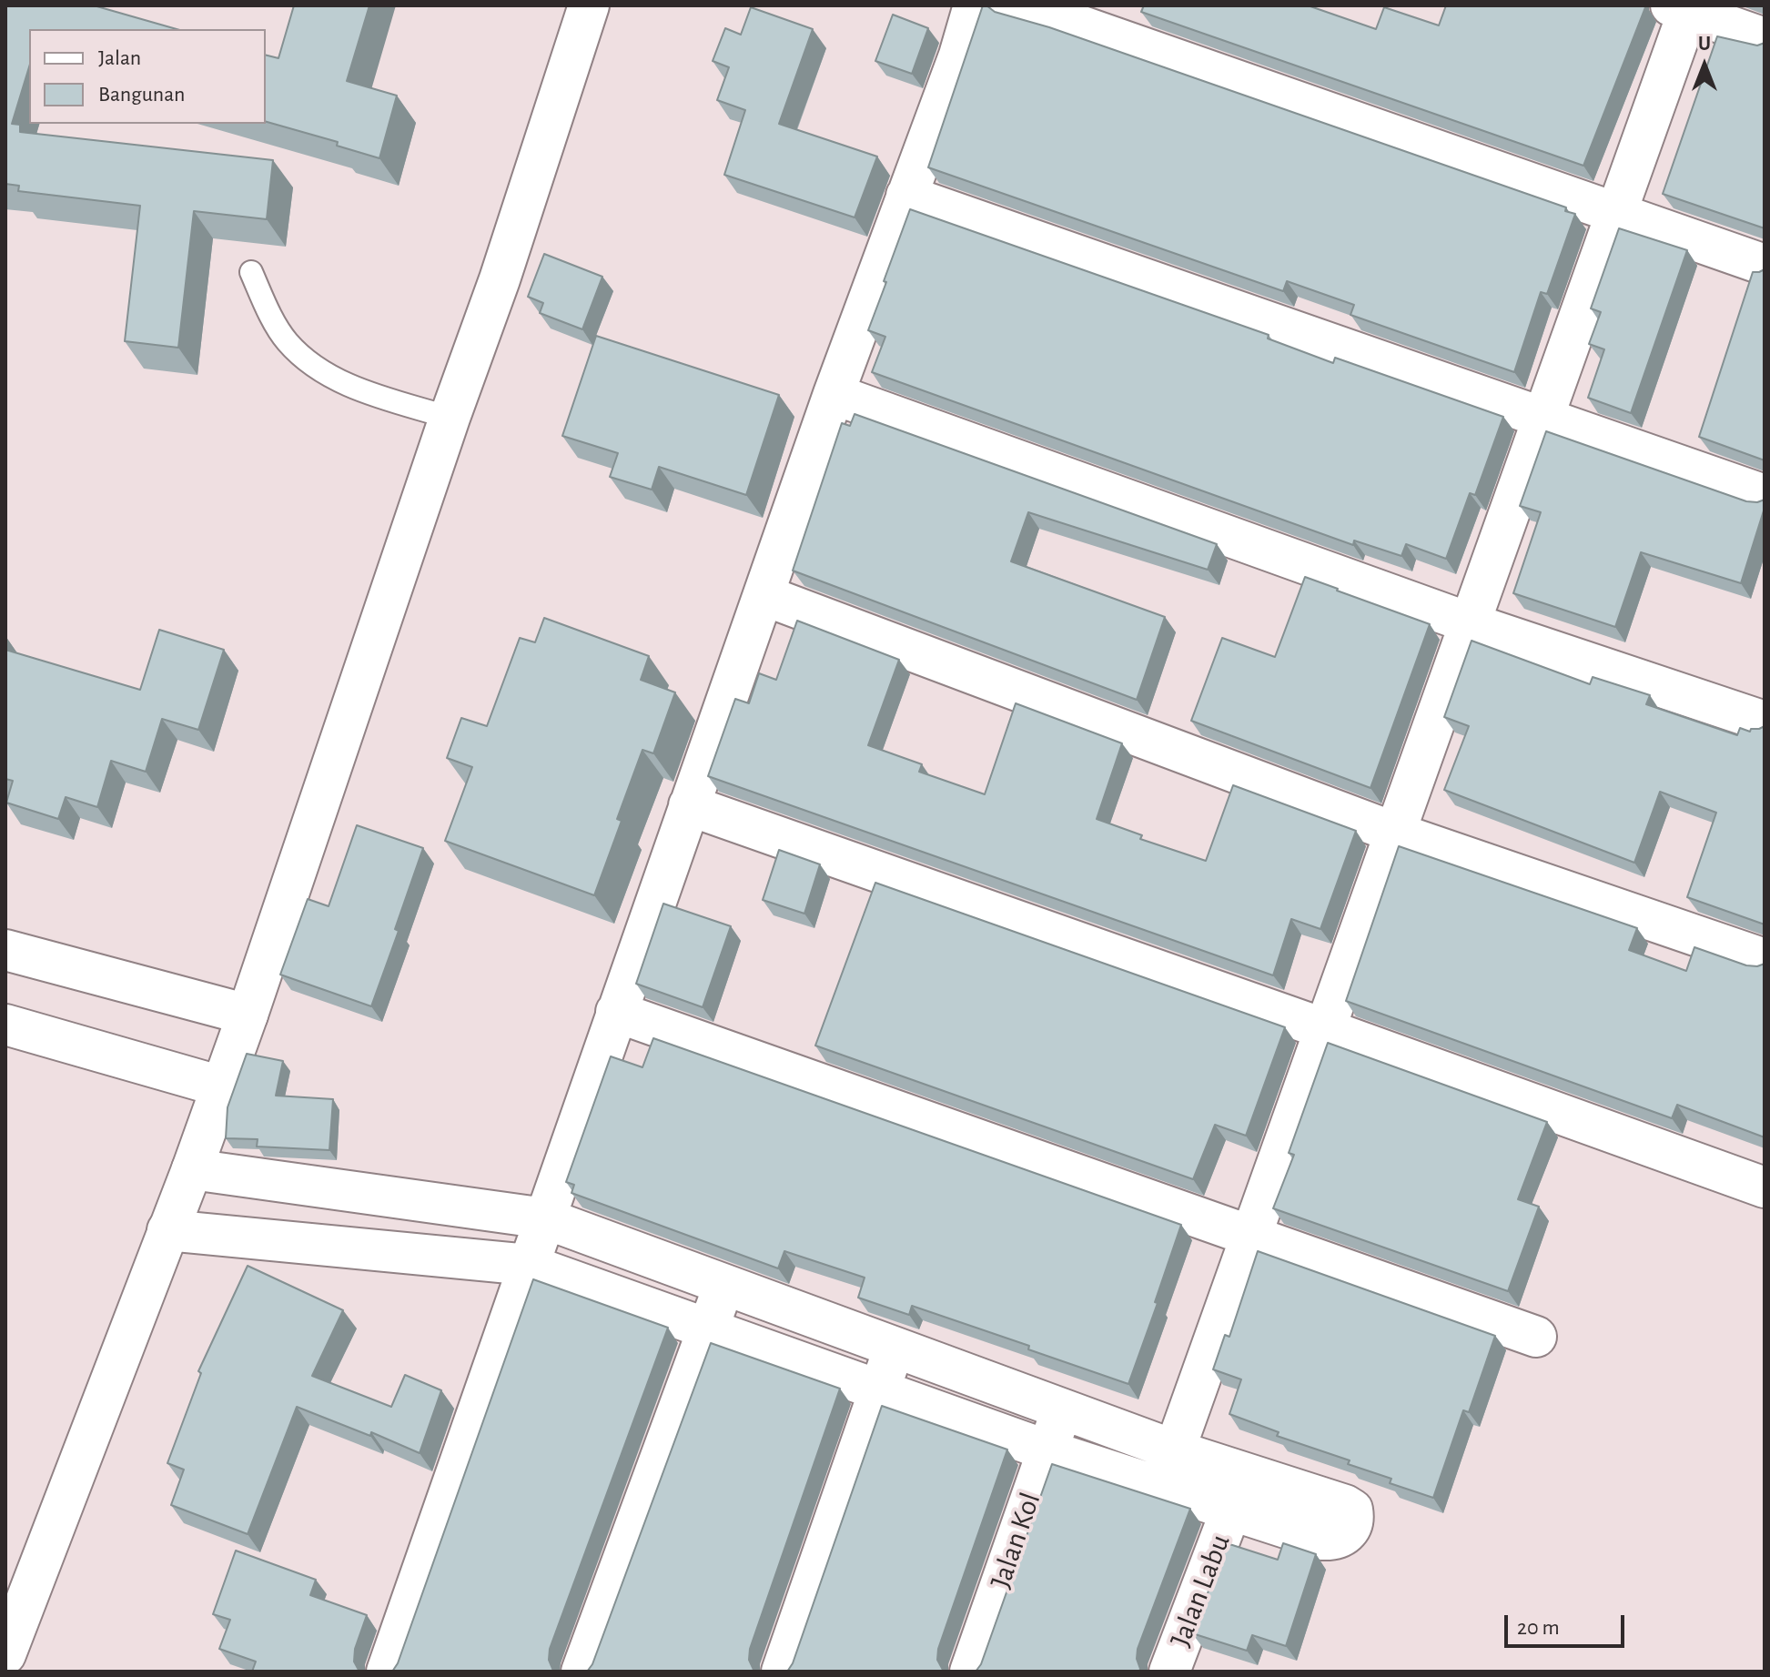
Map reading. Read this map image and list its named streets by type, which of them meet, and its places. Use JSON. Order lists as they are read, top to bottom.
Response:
{
  "streets": {
    "street": ["Jalan Kol", "Jalan Labu"]
  },
  "legend": ["Jalan", "Bangunan"],
  "scale_bar": "20 m",
  "north": "top"
}
